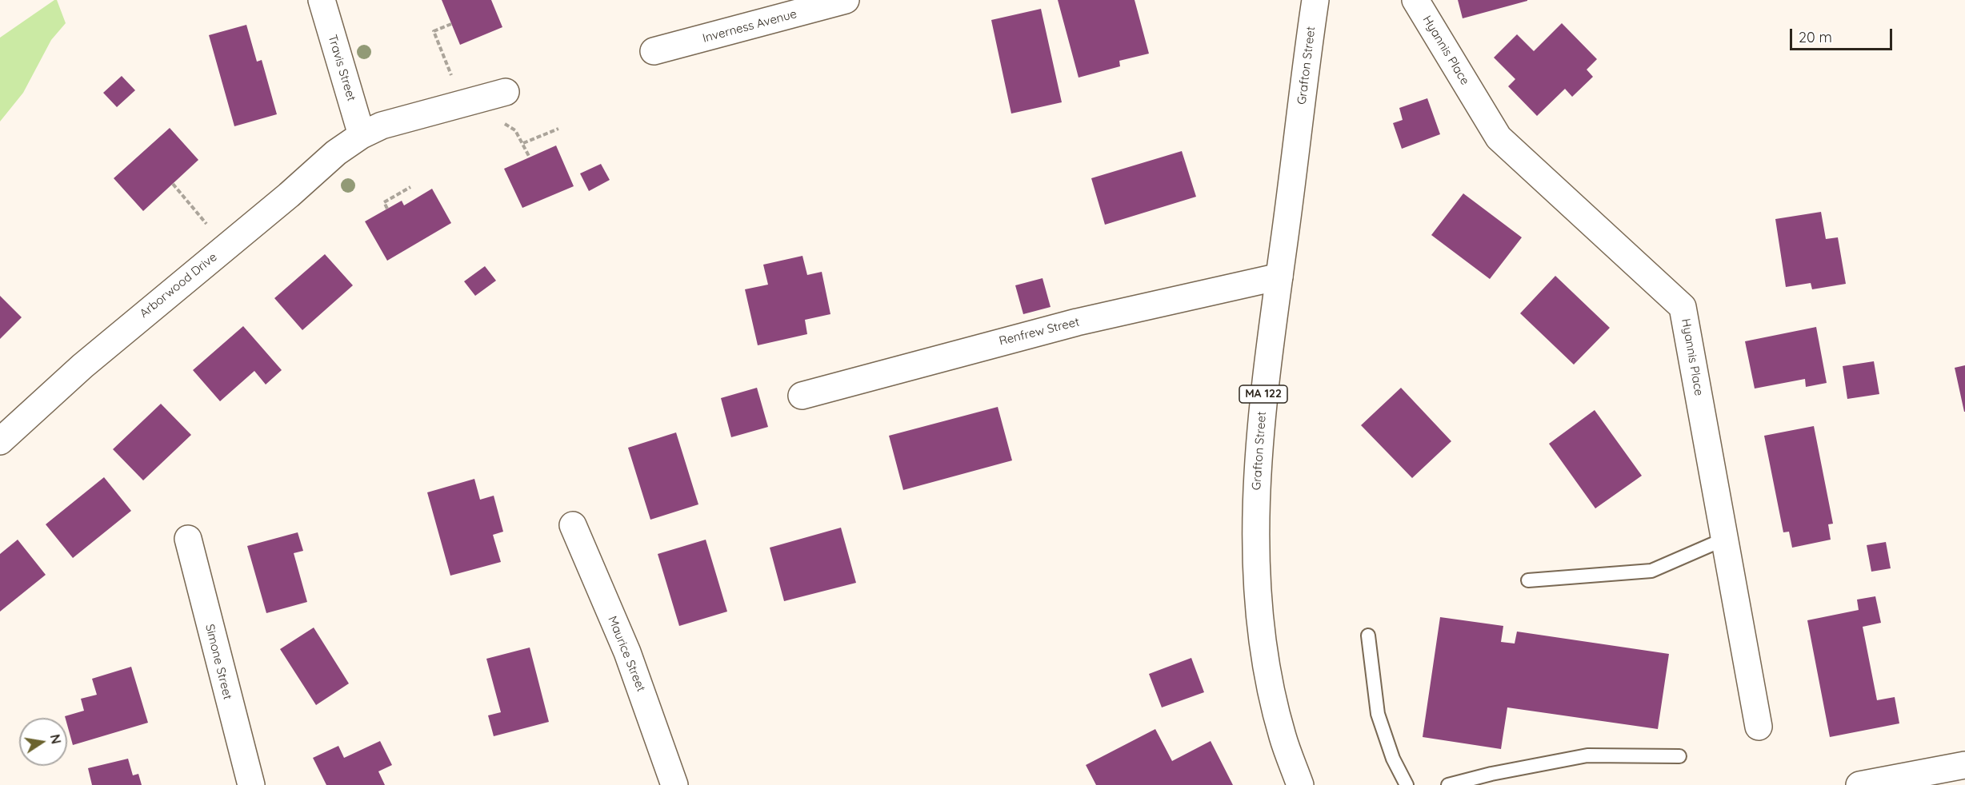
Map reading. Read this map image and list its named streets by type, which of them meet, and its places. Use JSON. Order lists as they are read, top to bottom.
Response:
{
  "streets": {
    "main road": [
      "Inverness Avenue",
      "Hyannis Place",
      "Grafton Street",
      "Travis Street",
      "Arborwood Drive",
      "Renfrew Street",
      "MA 122",
      "Maurice Street",
      "Simone Street"
    ]
  },
  "crossings": [
    ["Grafton Street", "Renfrew Street"],
    ["Travis Street", "Arborwood Drive"]
  ],
  "scale_bar": "20 m",
  "north": "right"
}
